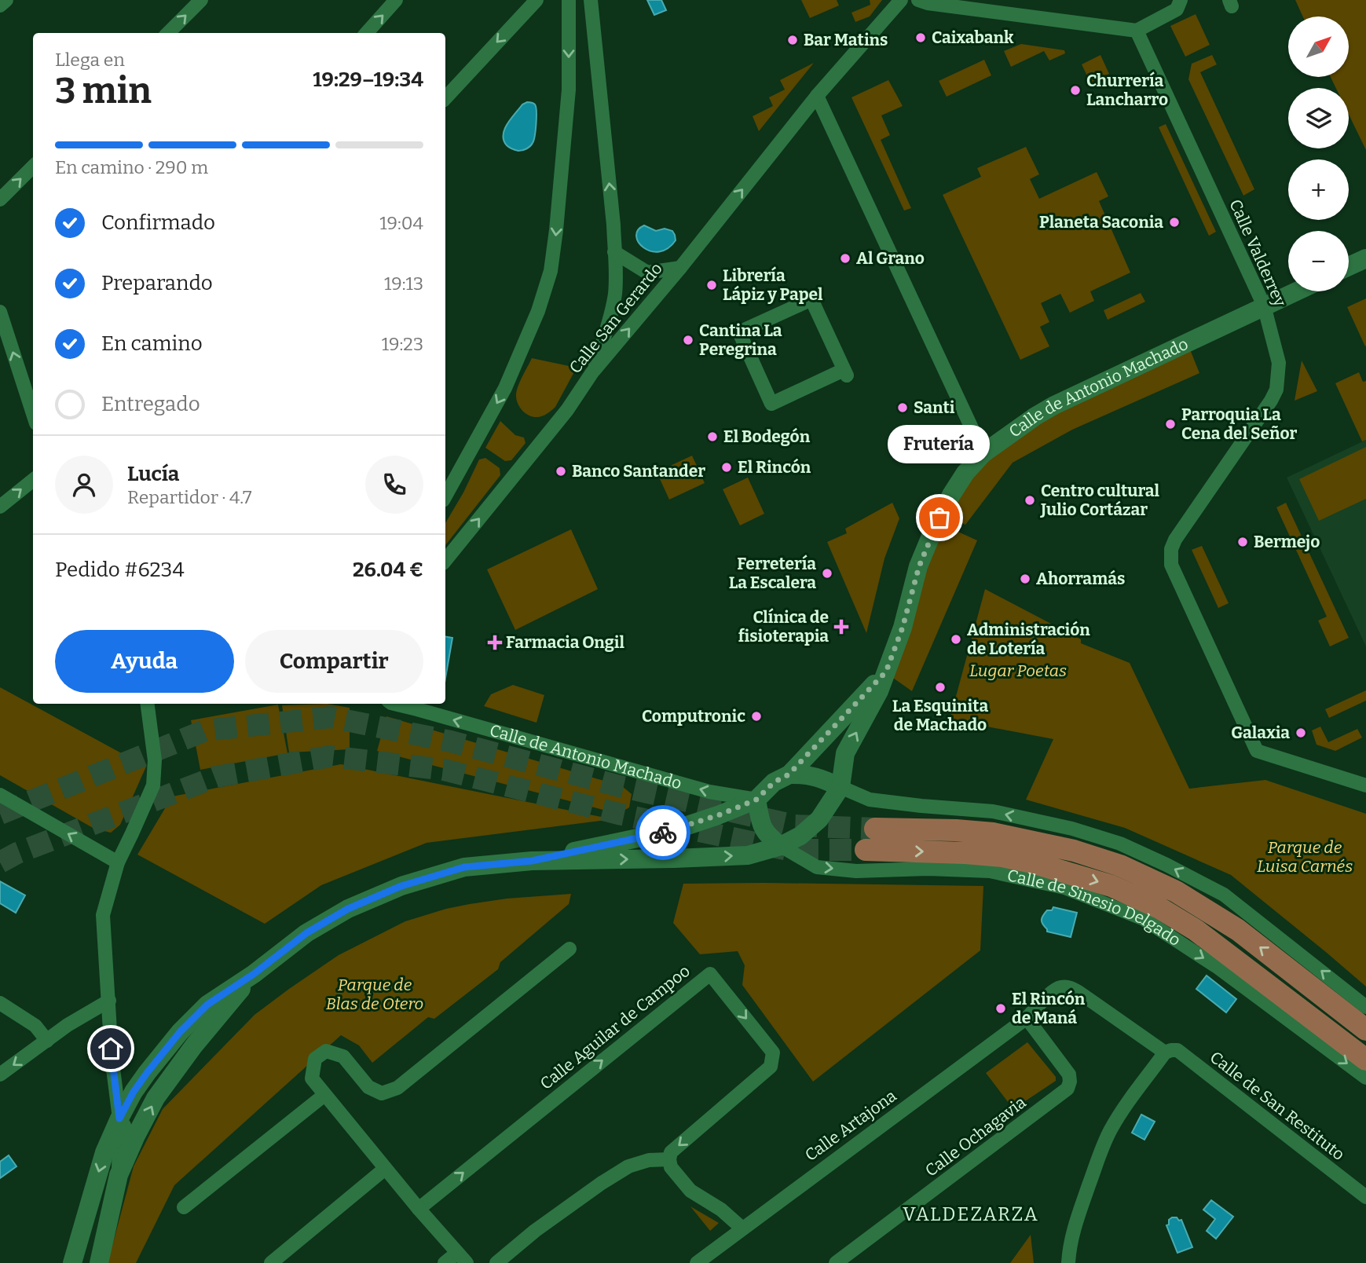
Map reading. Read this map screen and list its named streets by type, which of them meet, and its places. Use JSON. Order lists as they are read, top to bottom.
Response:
{
  "streets": {
    "main road": ["Calle de Sinesio Delgado"],
    "street": [
      "Calle Valderrey",
      "Calle San Gerardo",
      "Calle de Antonio Machado",
      "Calle Aguilar de Campoo",
      "Calle de San Restituto",
      "Calle Artajona",
      "Calle Ochagavia"
    ]
  },
  "crossings": [
    ["Calle Valderrey", "Calle de Antonio Machado"],
    ["Calle de Antonio Machado", "Calle de Sinesio Delgado"],
    ["Calle de San Restituto", "Calle Artajona"],
    ["Calle de San Restituto", "Calle Ochagavia"],
    ["Calle Artajona", "Calle Ochagavia"]
  ],
  "one_way": ["Calle San Gerardo"],
  "districts": ["VALDEZARZA"],
  "parks": ["Lugar Poetas", "Parque de Luisa Carnés", "Parque de Blas de Otero"],
  "places": {
    "other": [
      "Caixabank",
      "Bar Matins",
      "Churrería Lancharro",
      "Planeta Saconia",
      "Al Grano",
      "Librería Lápiz y Papel",
      "Cantina La Peregrina",
      "Santi",
      "Parroquia La Cena del Señor",
      "El Bodegón",
      "El Rincón",
      "Banco Santander",
      "Centro cultural Julio Cortázar",
      "Frutería",
      "Bermejo",
      "Ferretería La Escalera",
      "Ahorramás",
      "Administración de Lotería",
      "La Esquinita de Machado",
      "Computronic",
      "Galaxia",
      "El Rincón de Maná"
    ],
    "health": ["Clínica de fisioterapia", "Farmacia Ongil"]
  },
  "north": "top right",
  "page": {
    "map_buttons": ["+", "−"],
    "heading": ["3 min", "Llega en", "19:29–19:34"],
    "panel": [
      "Lucía",
      "Repartidor · 4.7",
      "Pedido #6234",
      "26.04 €"
    ],
    "bar": "En camino · 290 m",
    "list": [
      ["Confirmado", "19:04"],
      ["Preparando", "19:13"],
      ["En camino", "19:23"],
      "Entregado"
    ],
    "bubble": "Frutería",
    "buttons": ["Ayuda", "Compartir"]
  }
}
